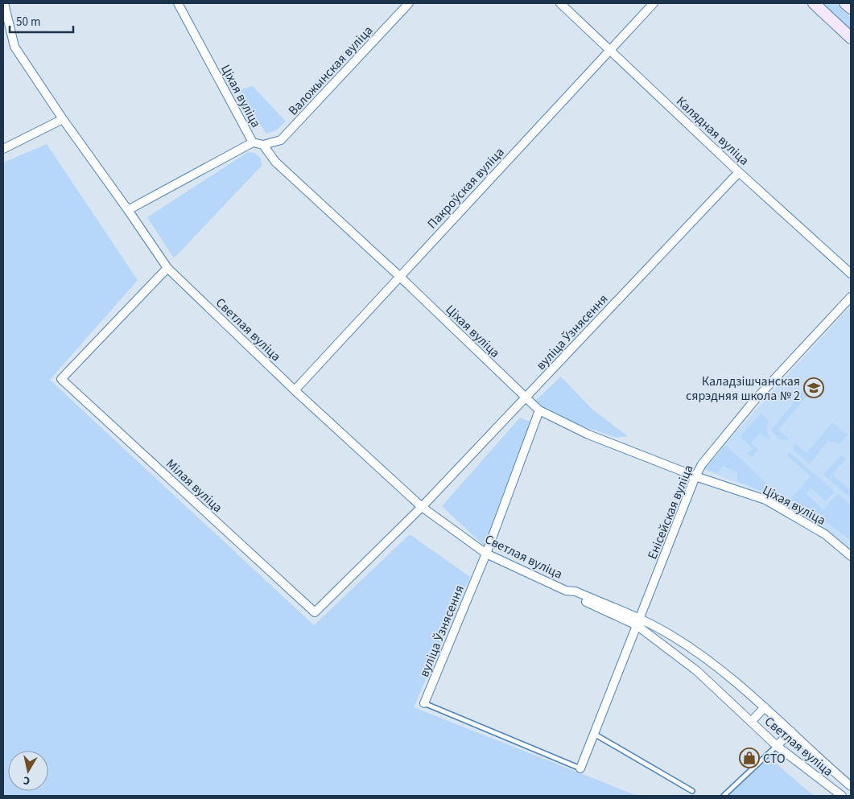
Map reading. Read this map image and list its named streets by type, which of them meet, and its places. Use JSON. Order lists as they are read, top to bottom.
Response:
{
  "streets": {
    "street": [
      "Валожынская вуліца",
      "Ціхая вуліца",
      "Калядная вуліца",
      "Пакроўская вуліца",
      "Светлая вуліца",
      "вуліца Ўзнясення",
      "Мілая вуліца",
      "Енісейская вуліца"
    ]
  },
  "crossings": [
    ["Валожынская вуліца", "Ціхая вуліца"],
    ["Ціхая вуліца", "Пакроўская вуліца"],
    ["Ціхая вуліца", "вуліца Ўзнясення"],
    ["Ціхая вуліца", "Енісейская вуліца"],
    ["Калядная вуліца", "Пакроўская вуліца"],
    ["Калядная вуліца", "вуліца Ўзнясення"],
    ["Пакроўская вуліца", "Светлая вуліца"],
    ["Светлая вуліца", "вуліца Ўзнясення"],
    ["Светлая вуліца", "Мілая вуліца"],
    ["Светлая вуліца", "Енісейская вуліца"],
    ["вуліца Ўзнясення", "Мілая вуліца"]
  ],
  "places": {
    "school or university": ["Каладзішчанская сярэдняя школа № 2"],
    "shop": ["СТО"]
  },
  "scale_bar": "50 m",
  "north": "bottom"
}
